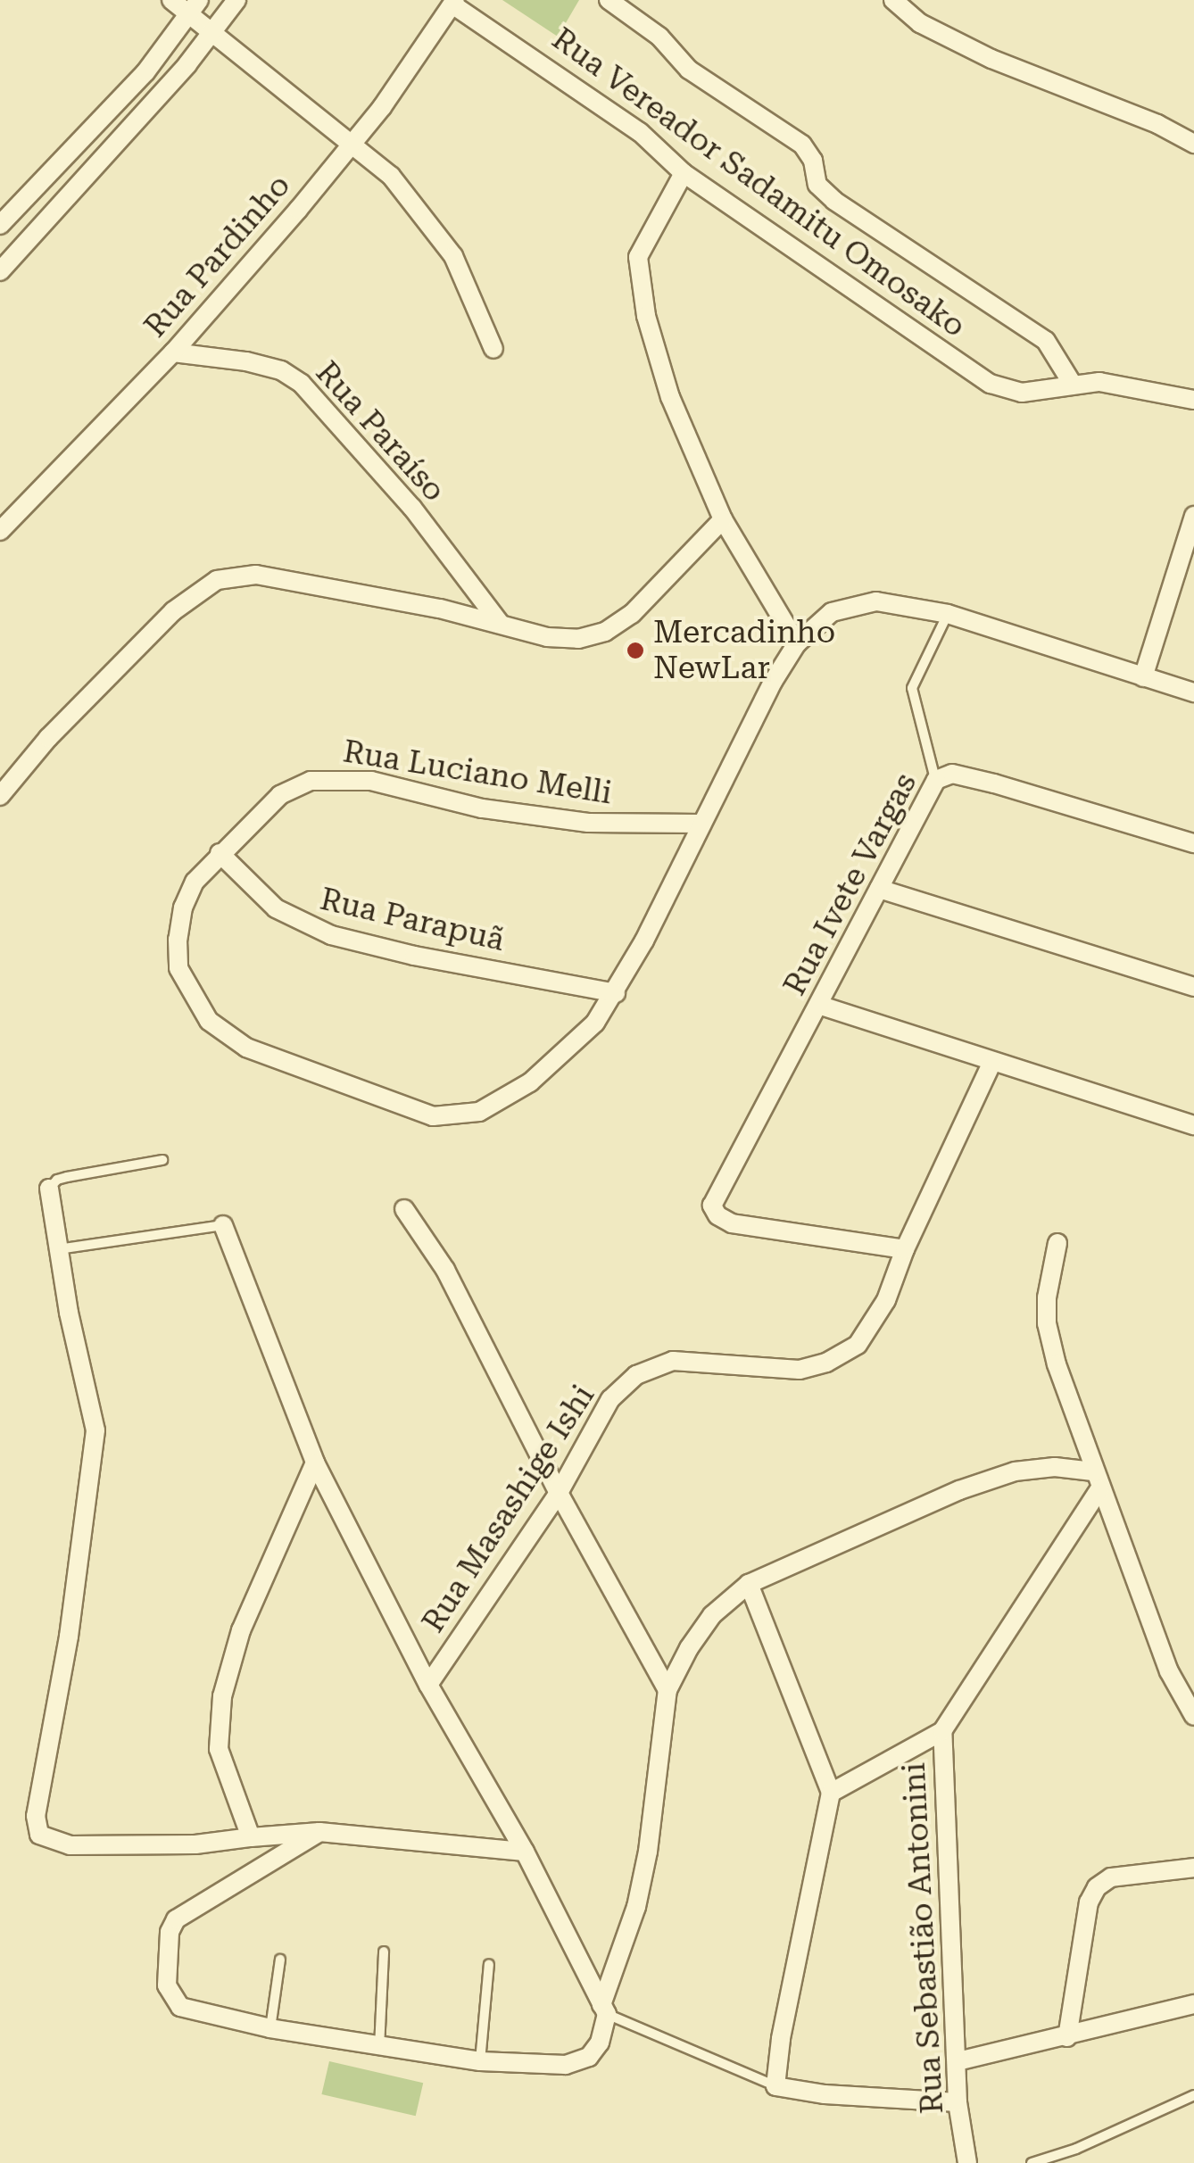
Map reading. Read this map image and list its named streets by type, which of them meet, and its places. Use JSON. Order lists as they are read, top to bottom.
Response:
{
  "streets": {
    "street": [
      "Rua Vereador Sadamitu Omosako",
      "Rua Pardinho",
      "Rua Paraíso",
      "Rua Luciano Melli",
      "Rua Ivete Vargas",
      "Rua Parapuã",
      "Rua Masashige Ishi",
      "Rua Sebastião Antonini"
    ]
  },
  "crossings": [
    ["Rua Vereador Sadamitu Omosako", "Rua Pardinho"],
    ["Rua Pardinho", "Rua Paraíso"],
    ["Rua Luciano Melli", "Rua Parapuã"],
    ["Rua Ivete Vargas", "Rua Masashige Ishi"]
  ],
  "places": ["Mercadinho NewLar"]
}
